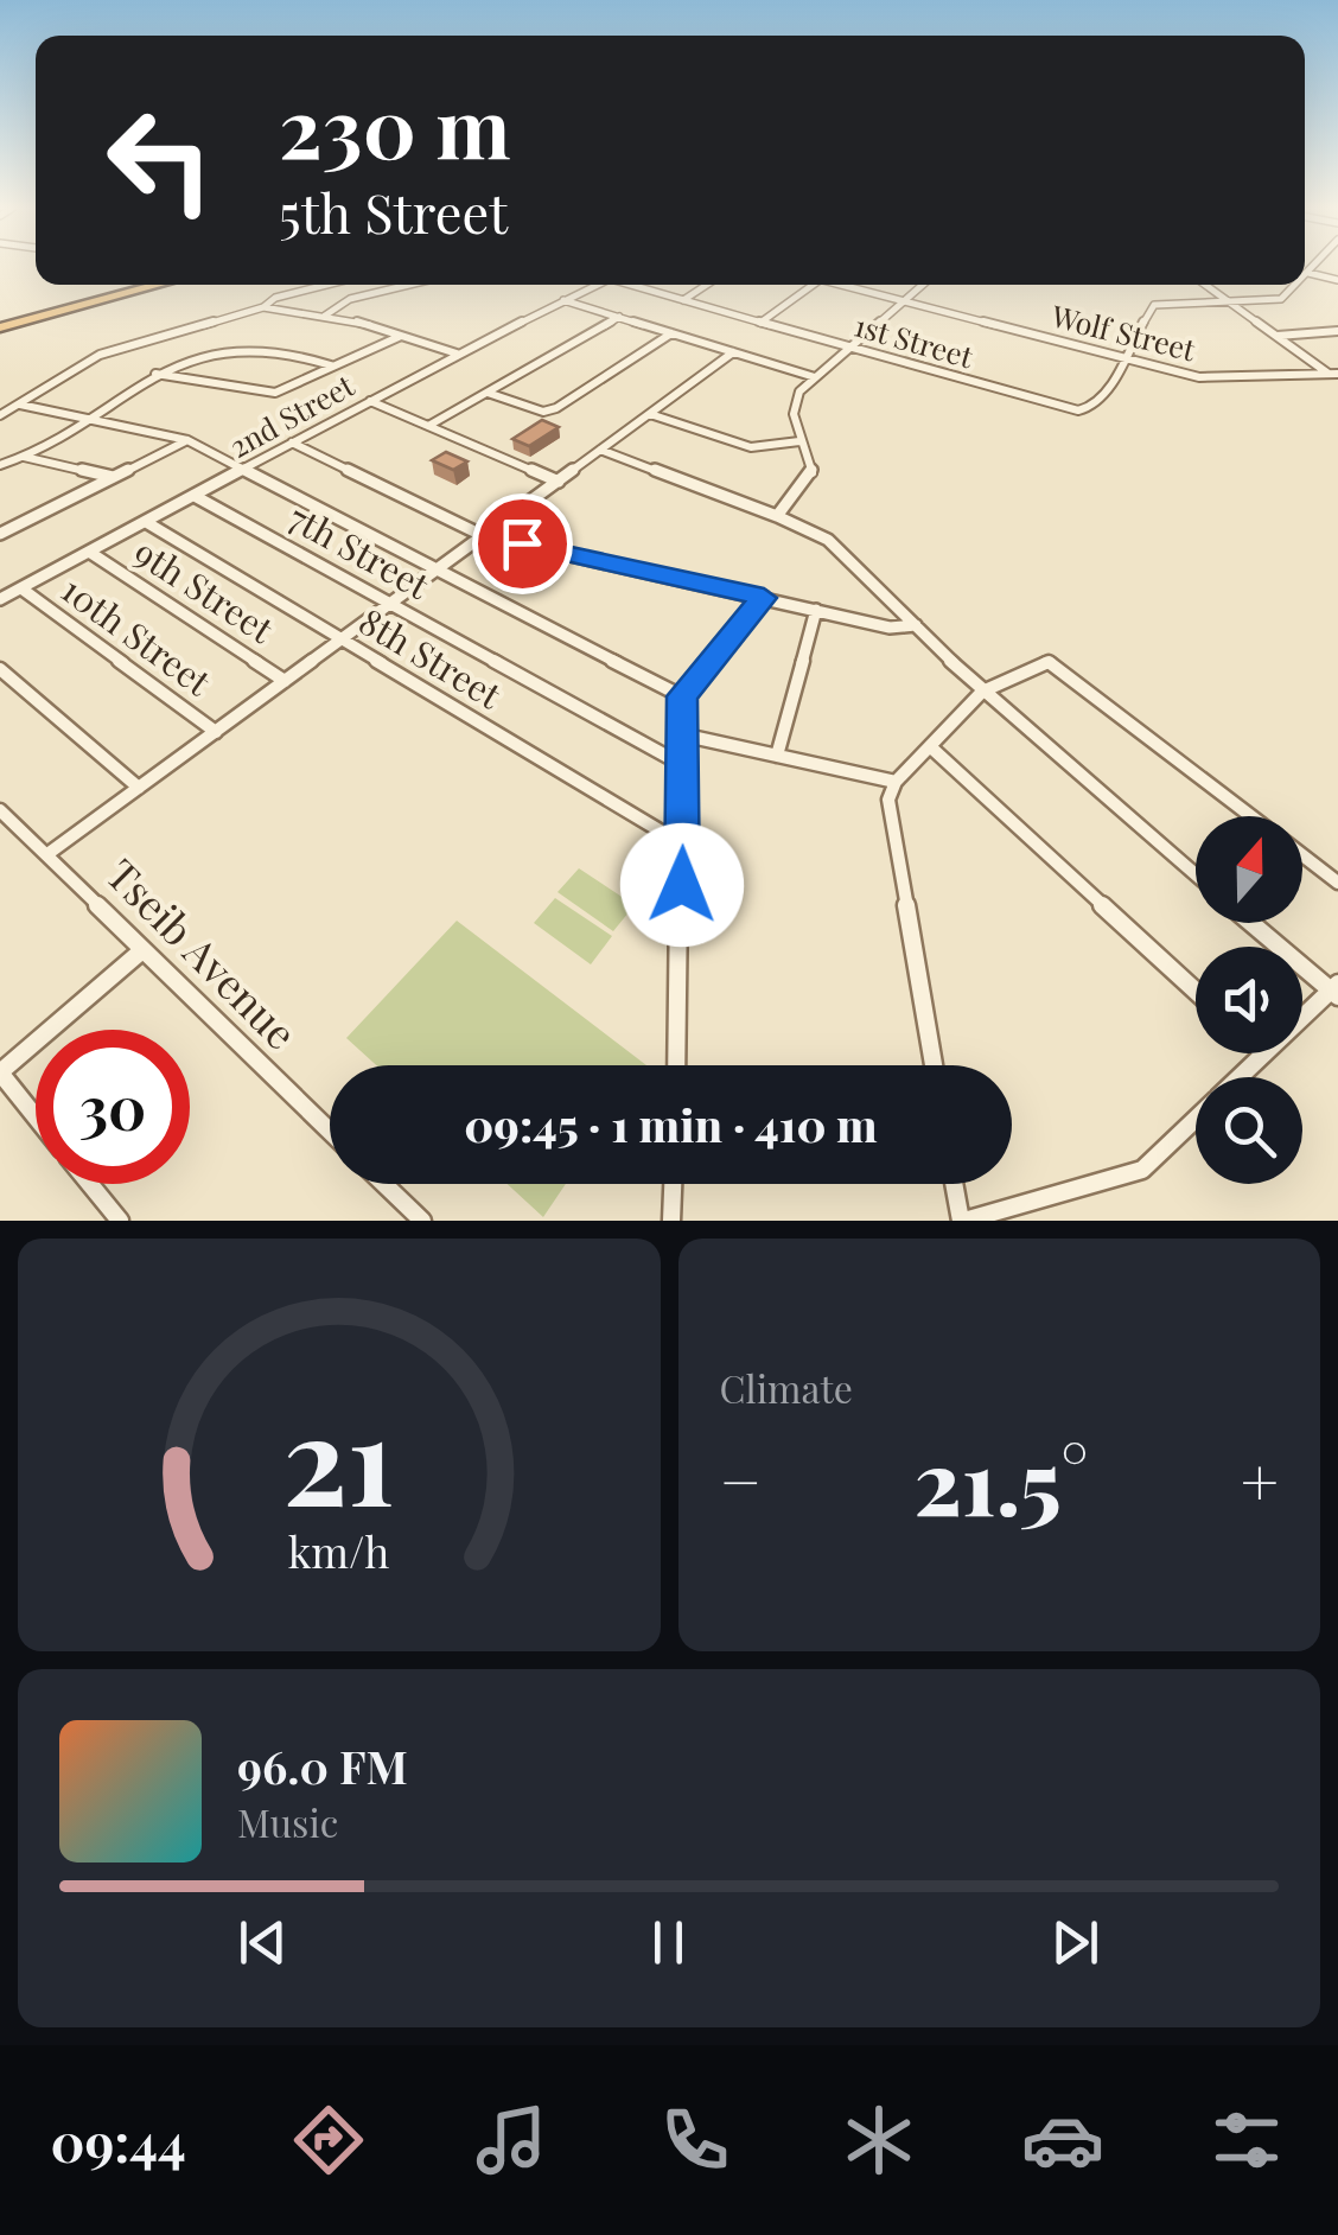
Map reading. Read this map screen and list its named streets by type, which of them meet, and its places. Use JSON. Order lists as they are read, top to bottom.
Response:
{
  "streets": {
    "street": [
      "Wolf Street",
      "1st Street",
      "2nd Street",
      "7th Street",
      "9th Street",
      "10th Street",
      "8th Street",
      "Tseib Avenue"
    ]
  },
  "crossings": [
    ["Wolf Street", "1st Street"],
    ["2nd Street", "7th Street"],
    ["2nd Street", "9th Street"],
    ["2nd Street", "10th Street"],
    ["2nd Street", "8th Street"]
  ],
  "north": "top",
  "page": {
    "turn": ["230 m", "5th Street"],
    "limit": "30",
    "trip": "09:45 · 1 min · 410 m",
    "tile": "Climate",
    "heat": ["−", "21.5°", "+"],
    "song": ["96.0 FM", "Music"],
    "tabs": "09:44",
    "gauge": ["21", "km/h"]
  }
}
